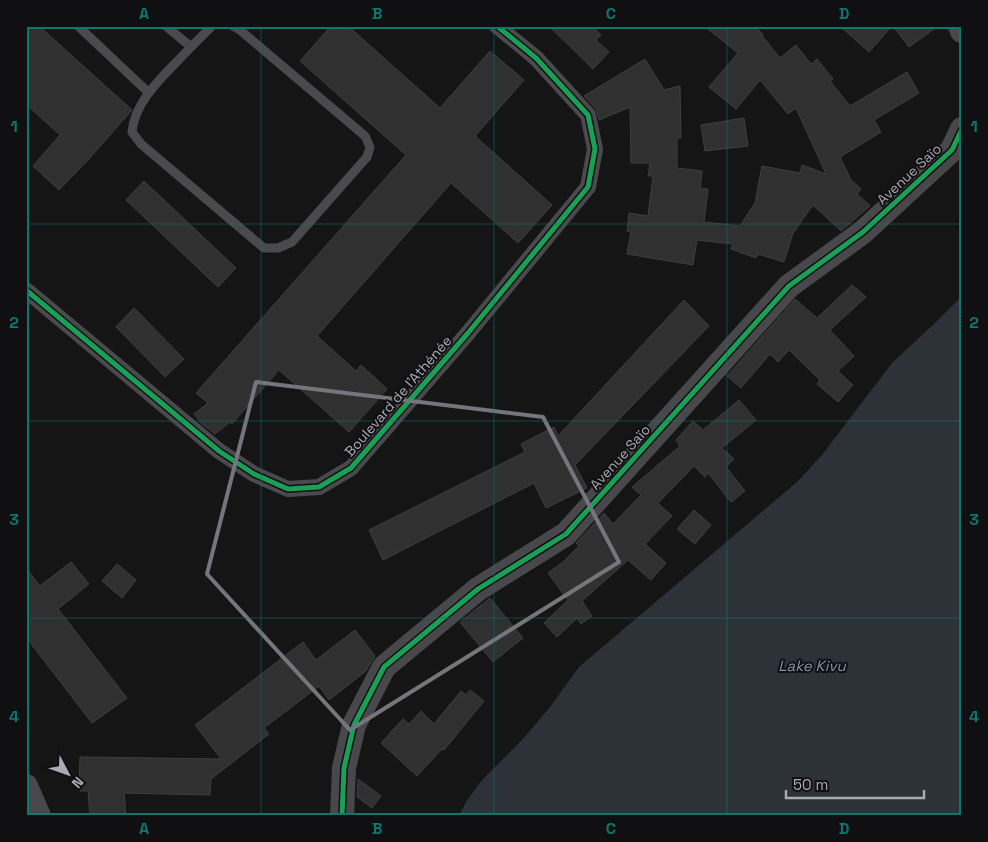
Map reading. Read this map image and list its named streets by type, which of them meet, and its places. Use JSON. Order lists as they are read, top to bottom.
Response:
{
  "streets": {
    "street": ["Avenue Saïo", "Boulevard de l'Athénée"]
  },
  "water": ["Lake Kivu"],
  "scale_bar": "50 m",
  "north": "bottom right",
  "grid": {
    "columns": [
      "A",
      "B",
      "C",
      "D"
    ],
    "rows": [
      "1",
      "2",
      "3",
      "4"
    ]
  }
}
